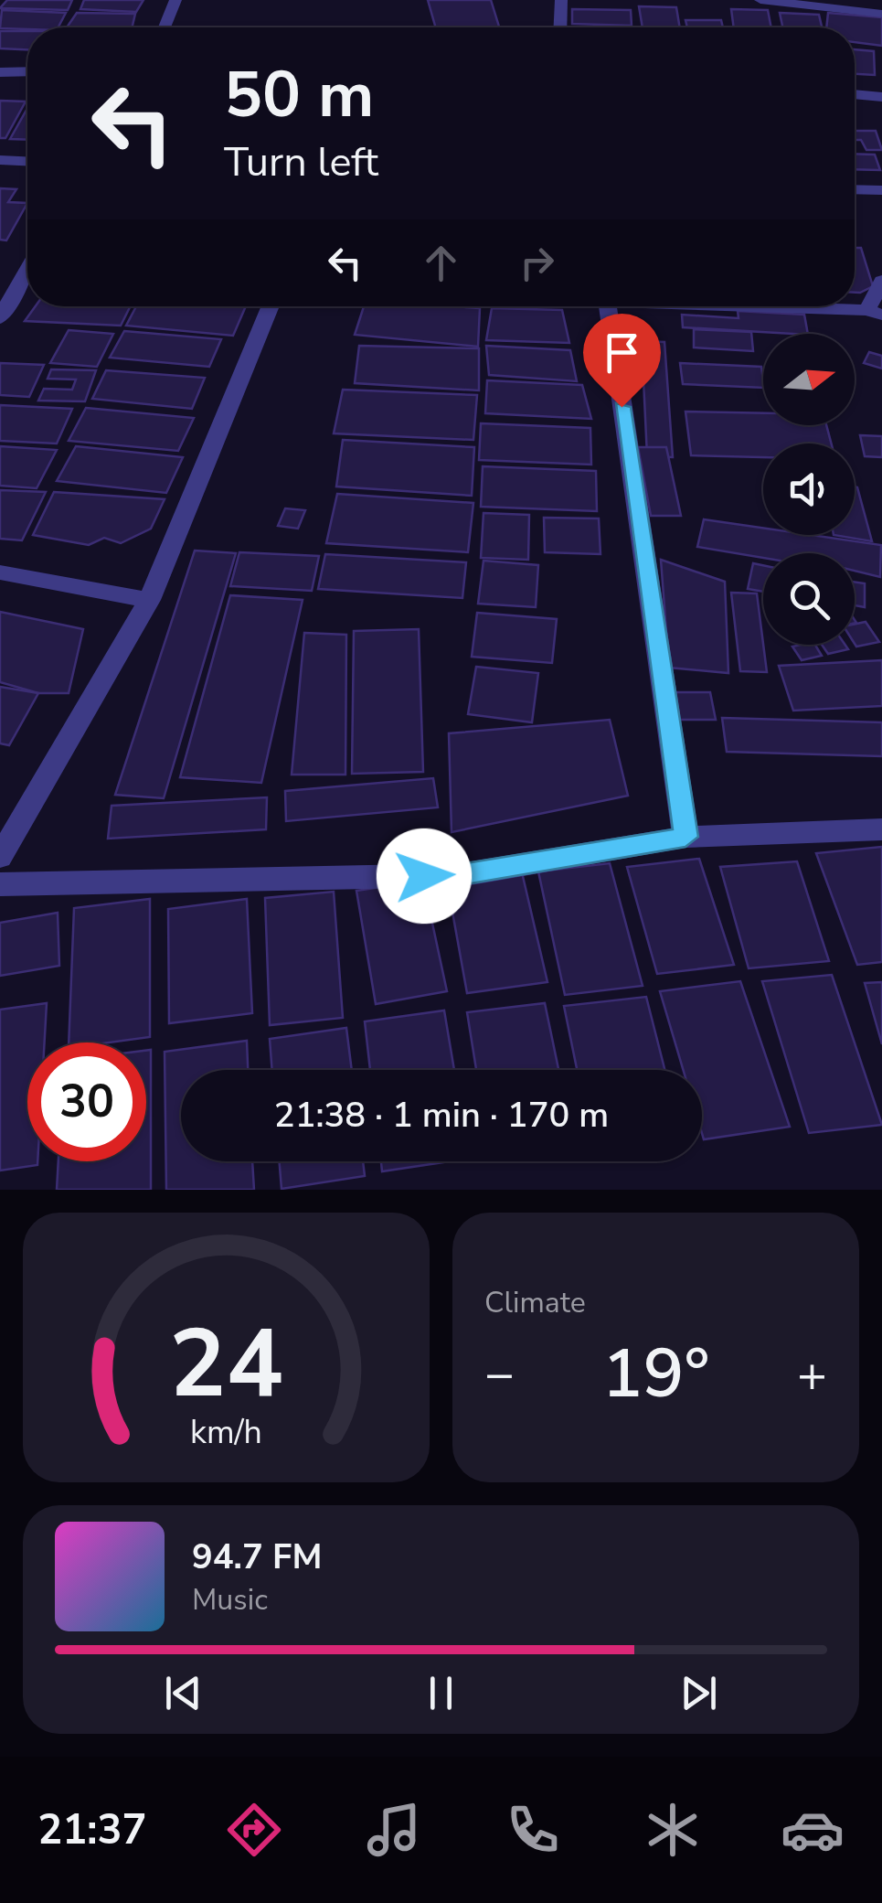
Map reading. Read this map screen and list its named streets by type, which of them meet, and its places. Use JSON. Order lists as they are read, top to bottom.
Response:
{
  "north": "right",
  "page": {
    "turn": ["50 m", "Turn left"],
    "limit": "30",
    "trip": "21:38 · 1 min · 170 m",
    "tile": "Climate",
    "heat": ["−", "19°", "+"],
    "song": ["94.7 FM", "Music"],
    "tabs": "21:37",
    "gauge": ["24", "km/h"]
  }
}
